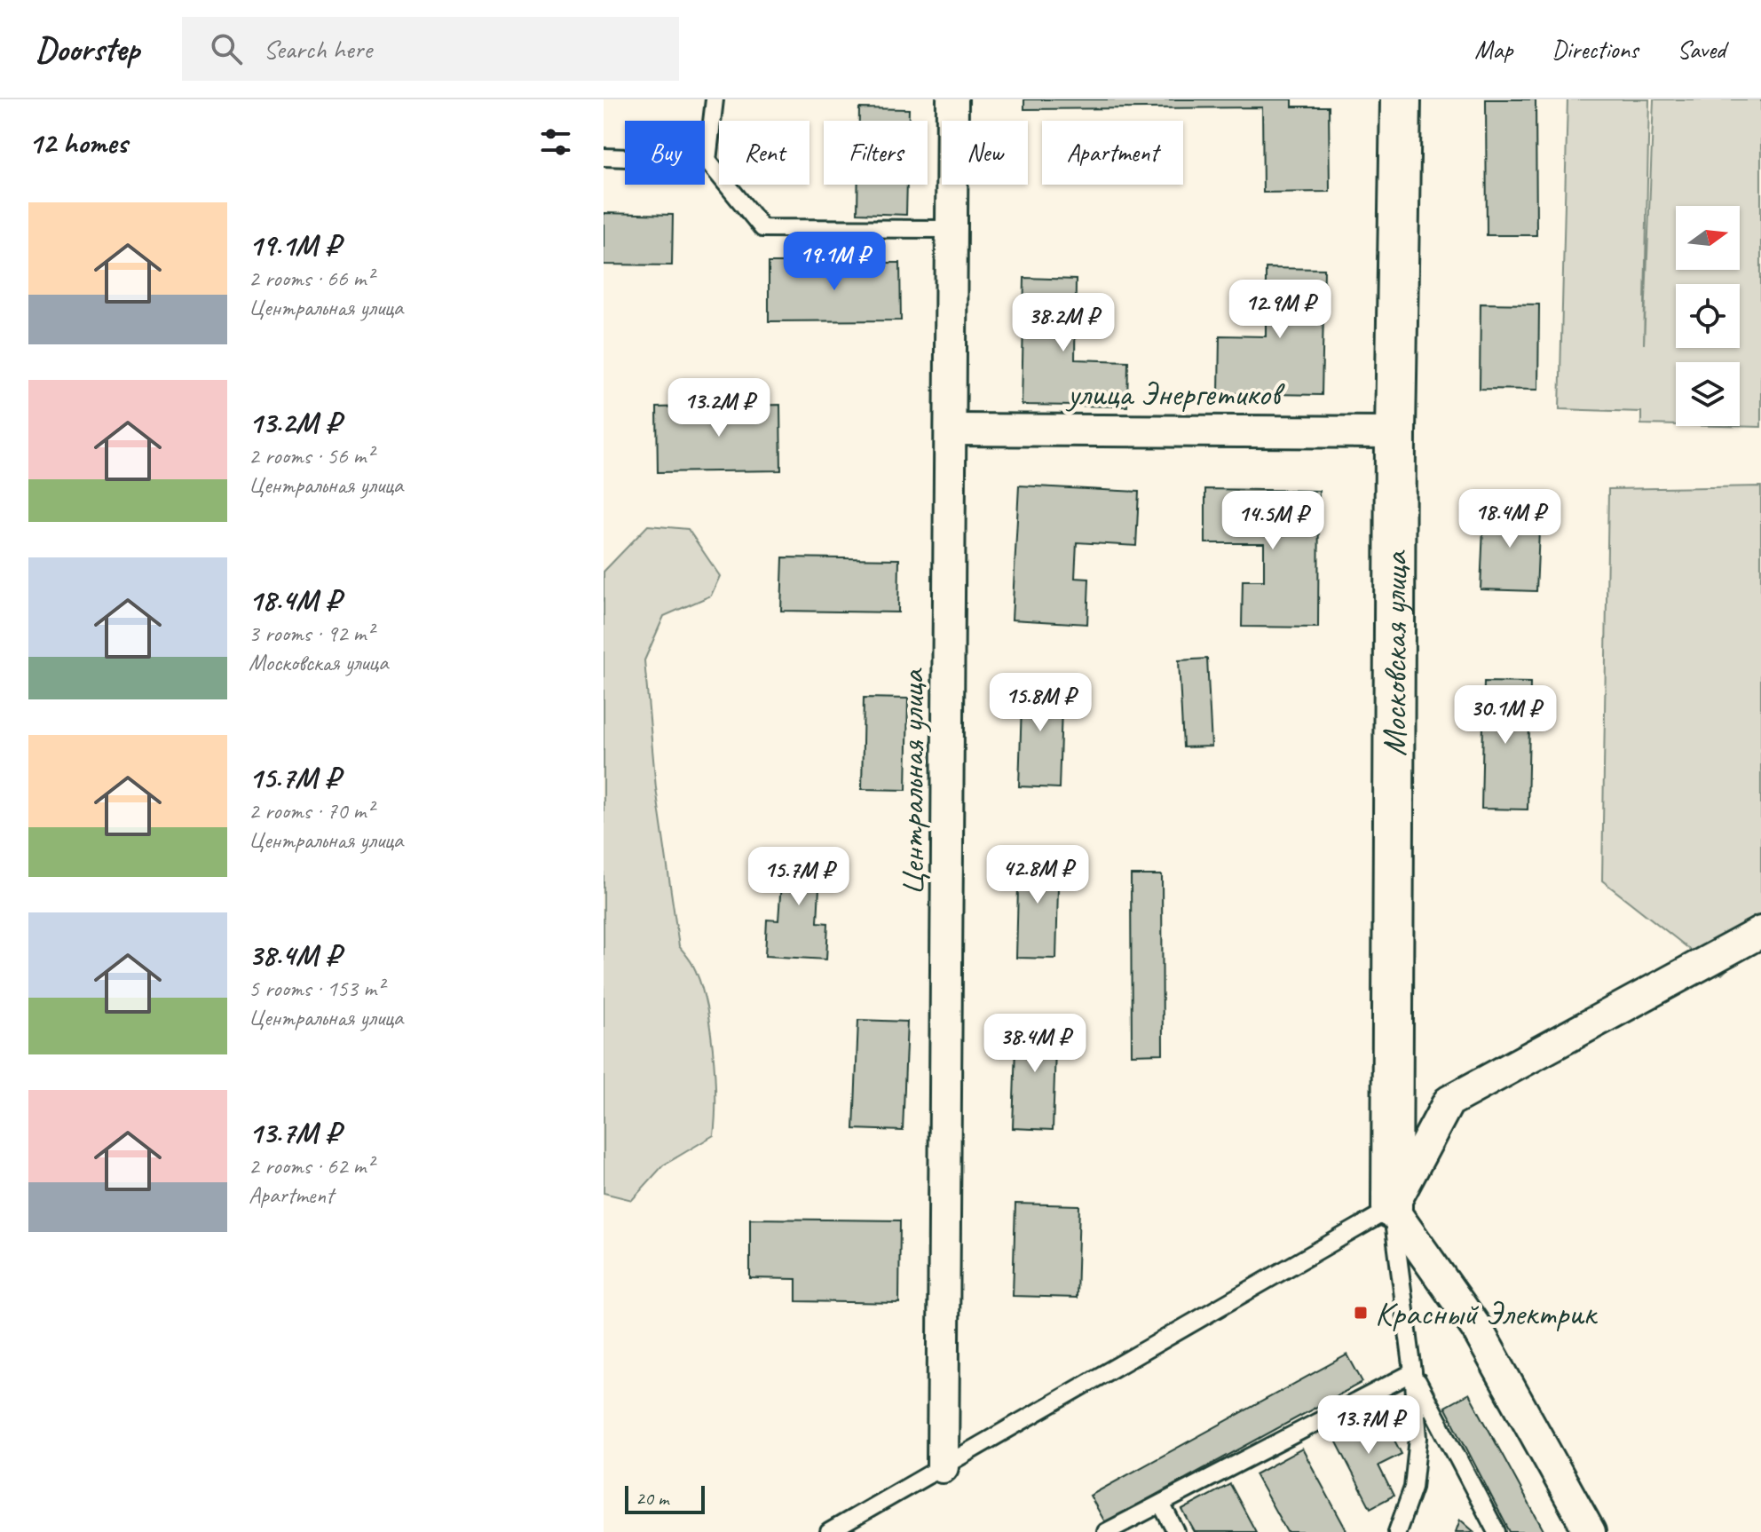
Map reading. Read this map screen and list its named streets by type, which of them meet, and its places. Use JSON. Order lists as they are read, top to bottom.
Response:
{
  "streets": {
    "street": ["улица Энергетиков", "Московская улица", "Центральная улица"]
  },
  "crossings": [
    ["улица Энергетиков", "Московская улица"],
    ["улица Энергетиков", "Центральная улица"]
  ],
  "places": {
    "transit": ["Красный Электрик"]
  },
  "scale_bar": "20 m",
  "north": "right",
  "page": {
    "header": "Doorstep",
    "search": "Search here",
    "nav": ["Map", "Directions", "Saved"],
    "heading": "12 homes",
    "chip": [
      "Buy",
      "Rent",
      "Filters",
      "New",
      "Apartment"
    ],
    "list": [
      {
        "name": "19.1M ₽",
        "note": "2 rooms · 66 m² · Центральная улица"
      },
      {
        "name": "13.2M ₽",
        "note": "2 rooms · 56 m² · Центральная улица"
      },
      {
        "name": "18.4M ₽",
        "note": "3 rooms · 92 m² · Московская улица"
      },
      {
        "name": "15.7M ₽",
        "note": "2 rooms · 70 m² · Центральная улица"
      },
      {
        "name": "38.4M ₽",
        "note": "5 rooms · 153 m² · Центральная улица"
      },
      {
        "name": "13.7M ₽",
        "note": "2 rooms · 62 m² · Apartment"
      }
    ],
    "price": [
      "19.1M ₽",
      "12.9M ₽",
      "38.2M ₽",
      "13.2M ₽",
      "18.4M ₽",
      "14.5M ₽",
      "15.8M ₽",
      "30.1M ₽",
      "42.8M ₽",
      "15.7M ₽",
      "38.4M ₽",
      "13.7M ₽"
    ],
    "scale": "20 m"
  }
}
